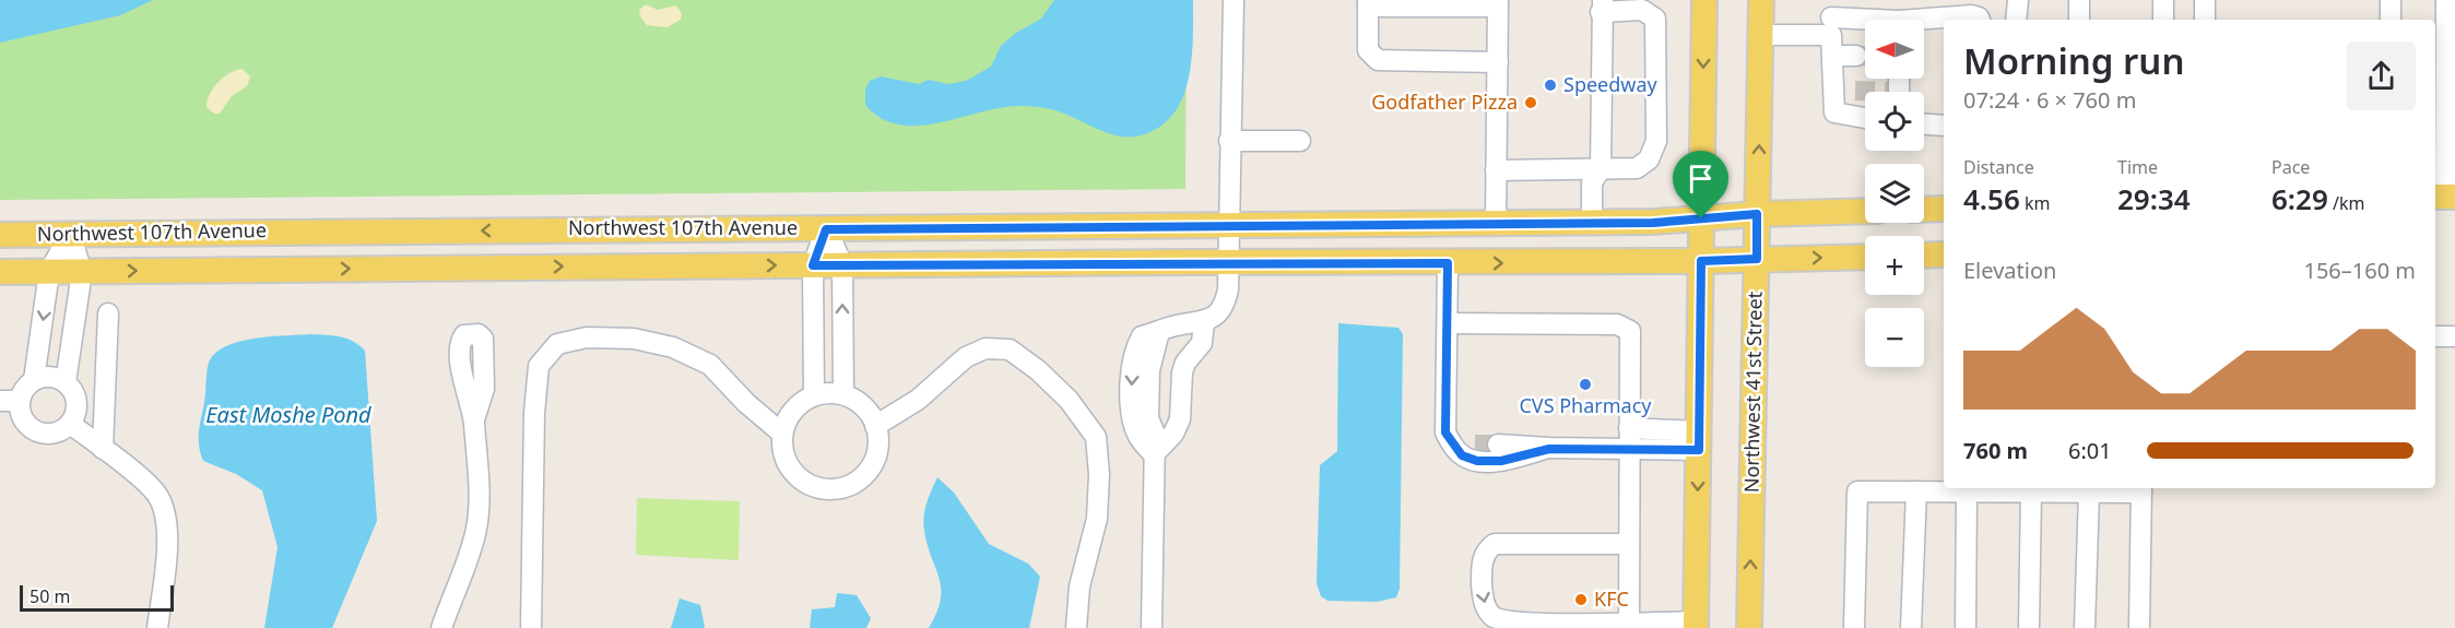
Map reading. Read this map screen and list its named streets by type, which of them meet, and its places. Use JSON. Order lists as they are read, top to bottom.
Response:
{
  "streets": {
    "main road": ["Northwest 107th Avenue", "Northwest 41st Street"]
  },
  "crossings": [
    ["Northwest 107th Avenue", "Northwest 41st Street"]
  ],
  "water": ["East Moshe Pond"],
  "places": [
    "Speedway",
    "Godfather Pizza",
    "CVS Pharmacy",
    "KFC"
  ],
  "scale_bar": "50 m",
  "north": "left",
  "page": {
    "map_buttons": ["+", "−"],
    "heading": ["Morning run", "07:24 · 6 × 760 m"],
    "stats": [
      ["Distance", "4.56 km"],
      ["Time", "29:34"],
      ["Pace", "6:29 /km"]
    ],
    "chart": ["Elevation", "156–160 m"],
    "list": [
      {
        "name": "760 m",
        "note": "6:01"
      }
    ],
    "scale": "50 m"
  }
}
